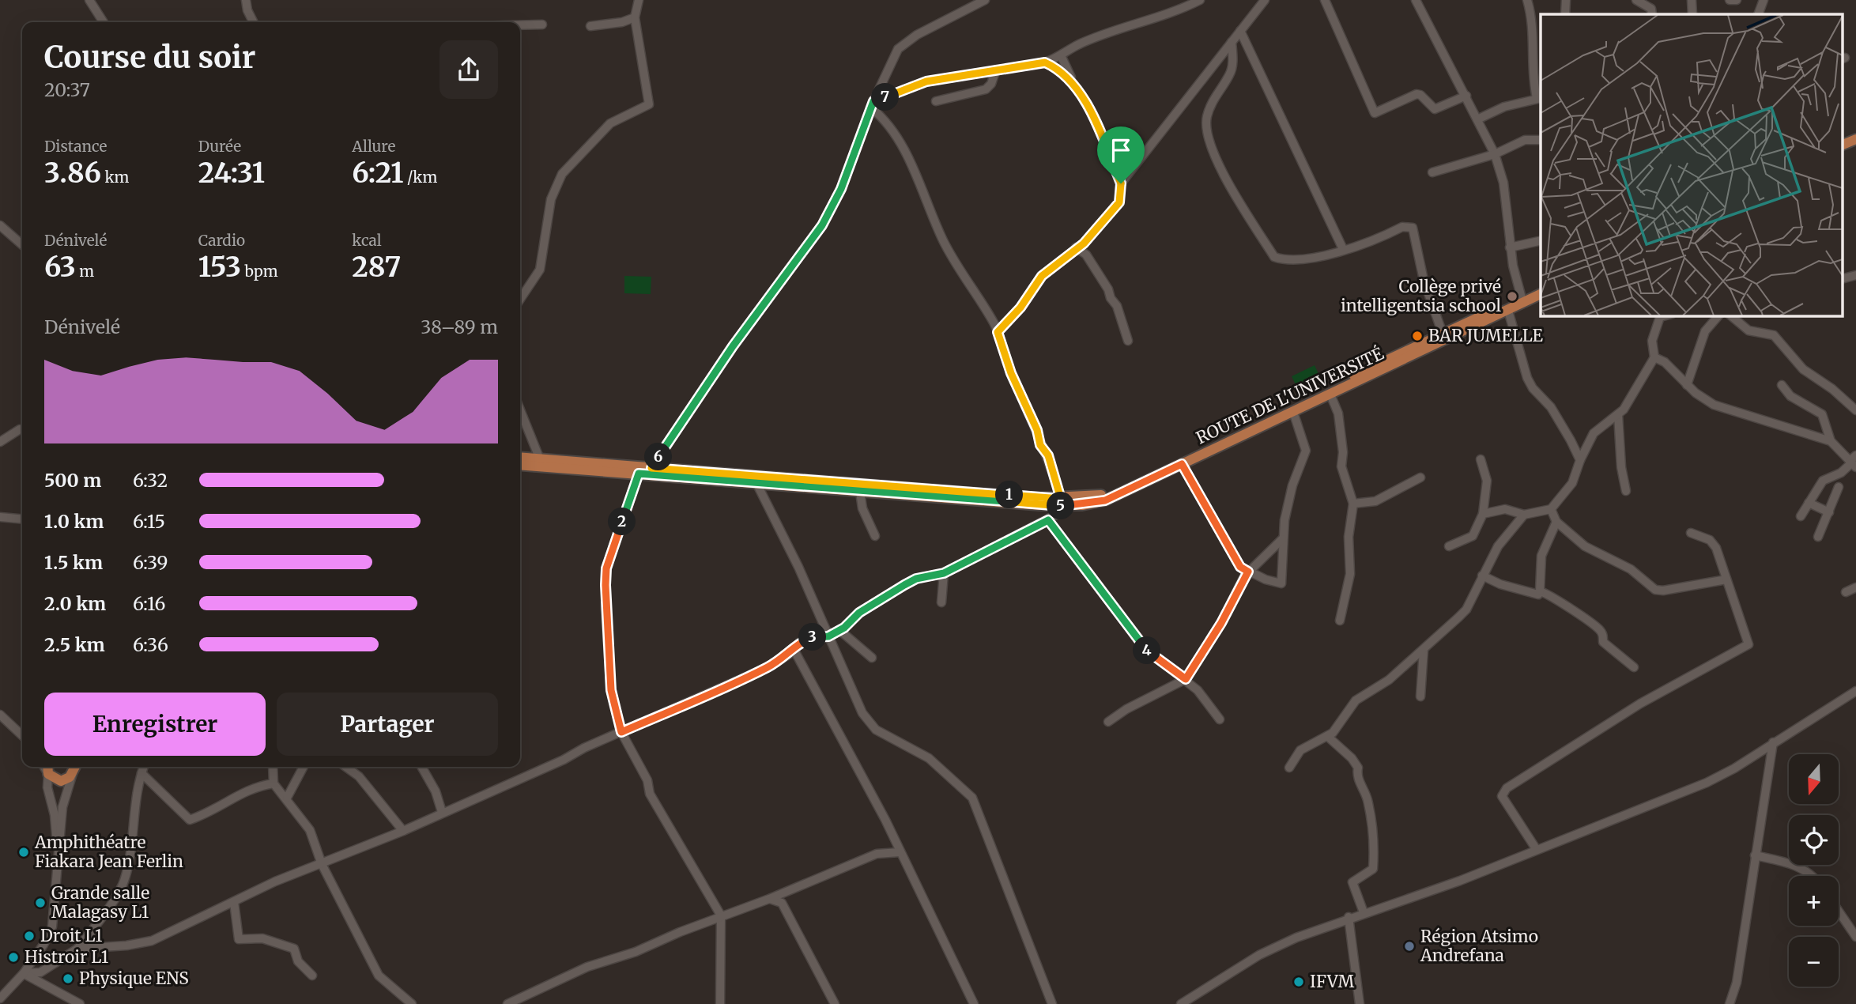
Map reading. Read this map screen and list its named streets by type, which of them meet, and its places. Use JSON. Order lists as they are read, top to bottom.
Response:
{
  "streets": {
    "main road": ["ROUTE DE L'UNIVERSITÉ"]
  },
  "places": [
    "Collège privé intelligentsia school",
    "BAR JUMELLE",
    "Amphithéatre Fiakara Jean Ferlin",
    "Grande salle Malagasy L1",
    "Droit L1",
    "Région Atsimo Andrefana",
    "Histroir L1",
    "Physique ENS",
    "IFVM"
  ],
  "north": "bottom",
  "page": {
    "heading": ["Course du soir", "20:37"],
    "pins": [
      "7",
      "6",
      "1",
      "5",
      "2",
      "3",
      "4"
    ],
    "stats": [
      ["Distance", "3.86 km"],
      ["Durée", "24:31"],
      ["Allure", "6:21 /km"],
      ["Dénivelé", "63 m"],
      ["Cardio", "153 bpm"],
      ["kcal", "287"]
    ],
    "chart": ["Dénivelé", "38–89 m"],
    "list": [
      {
        "name": "500 m",
        "note": "6:32"
      },
      {
        "name": "1.0 km",
        "note": "6:15"
      },
      {
        "name": "1.5 km",
        "note": "6:39"
      },
      {
        "name": "2.0 km",
        "note": "6:16"
      },
      {
        "name": "2.5 km",
        "note": "6:36"
      }
    ],
    "buttons": ["Enregistrer", "Partager"],
    "map_buttons": ["+", "−"]
  }
}
